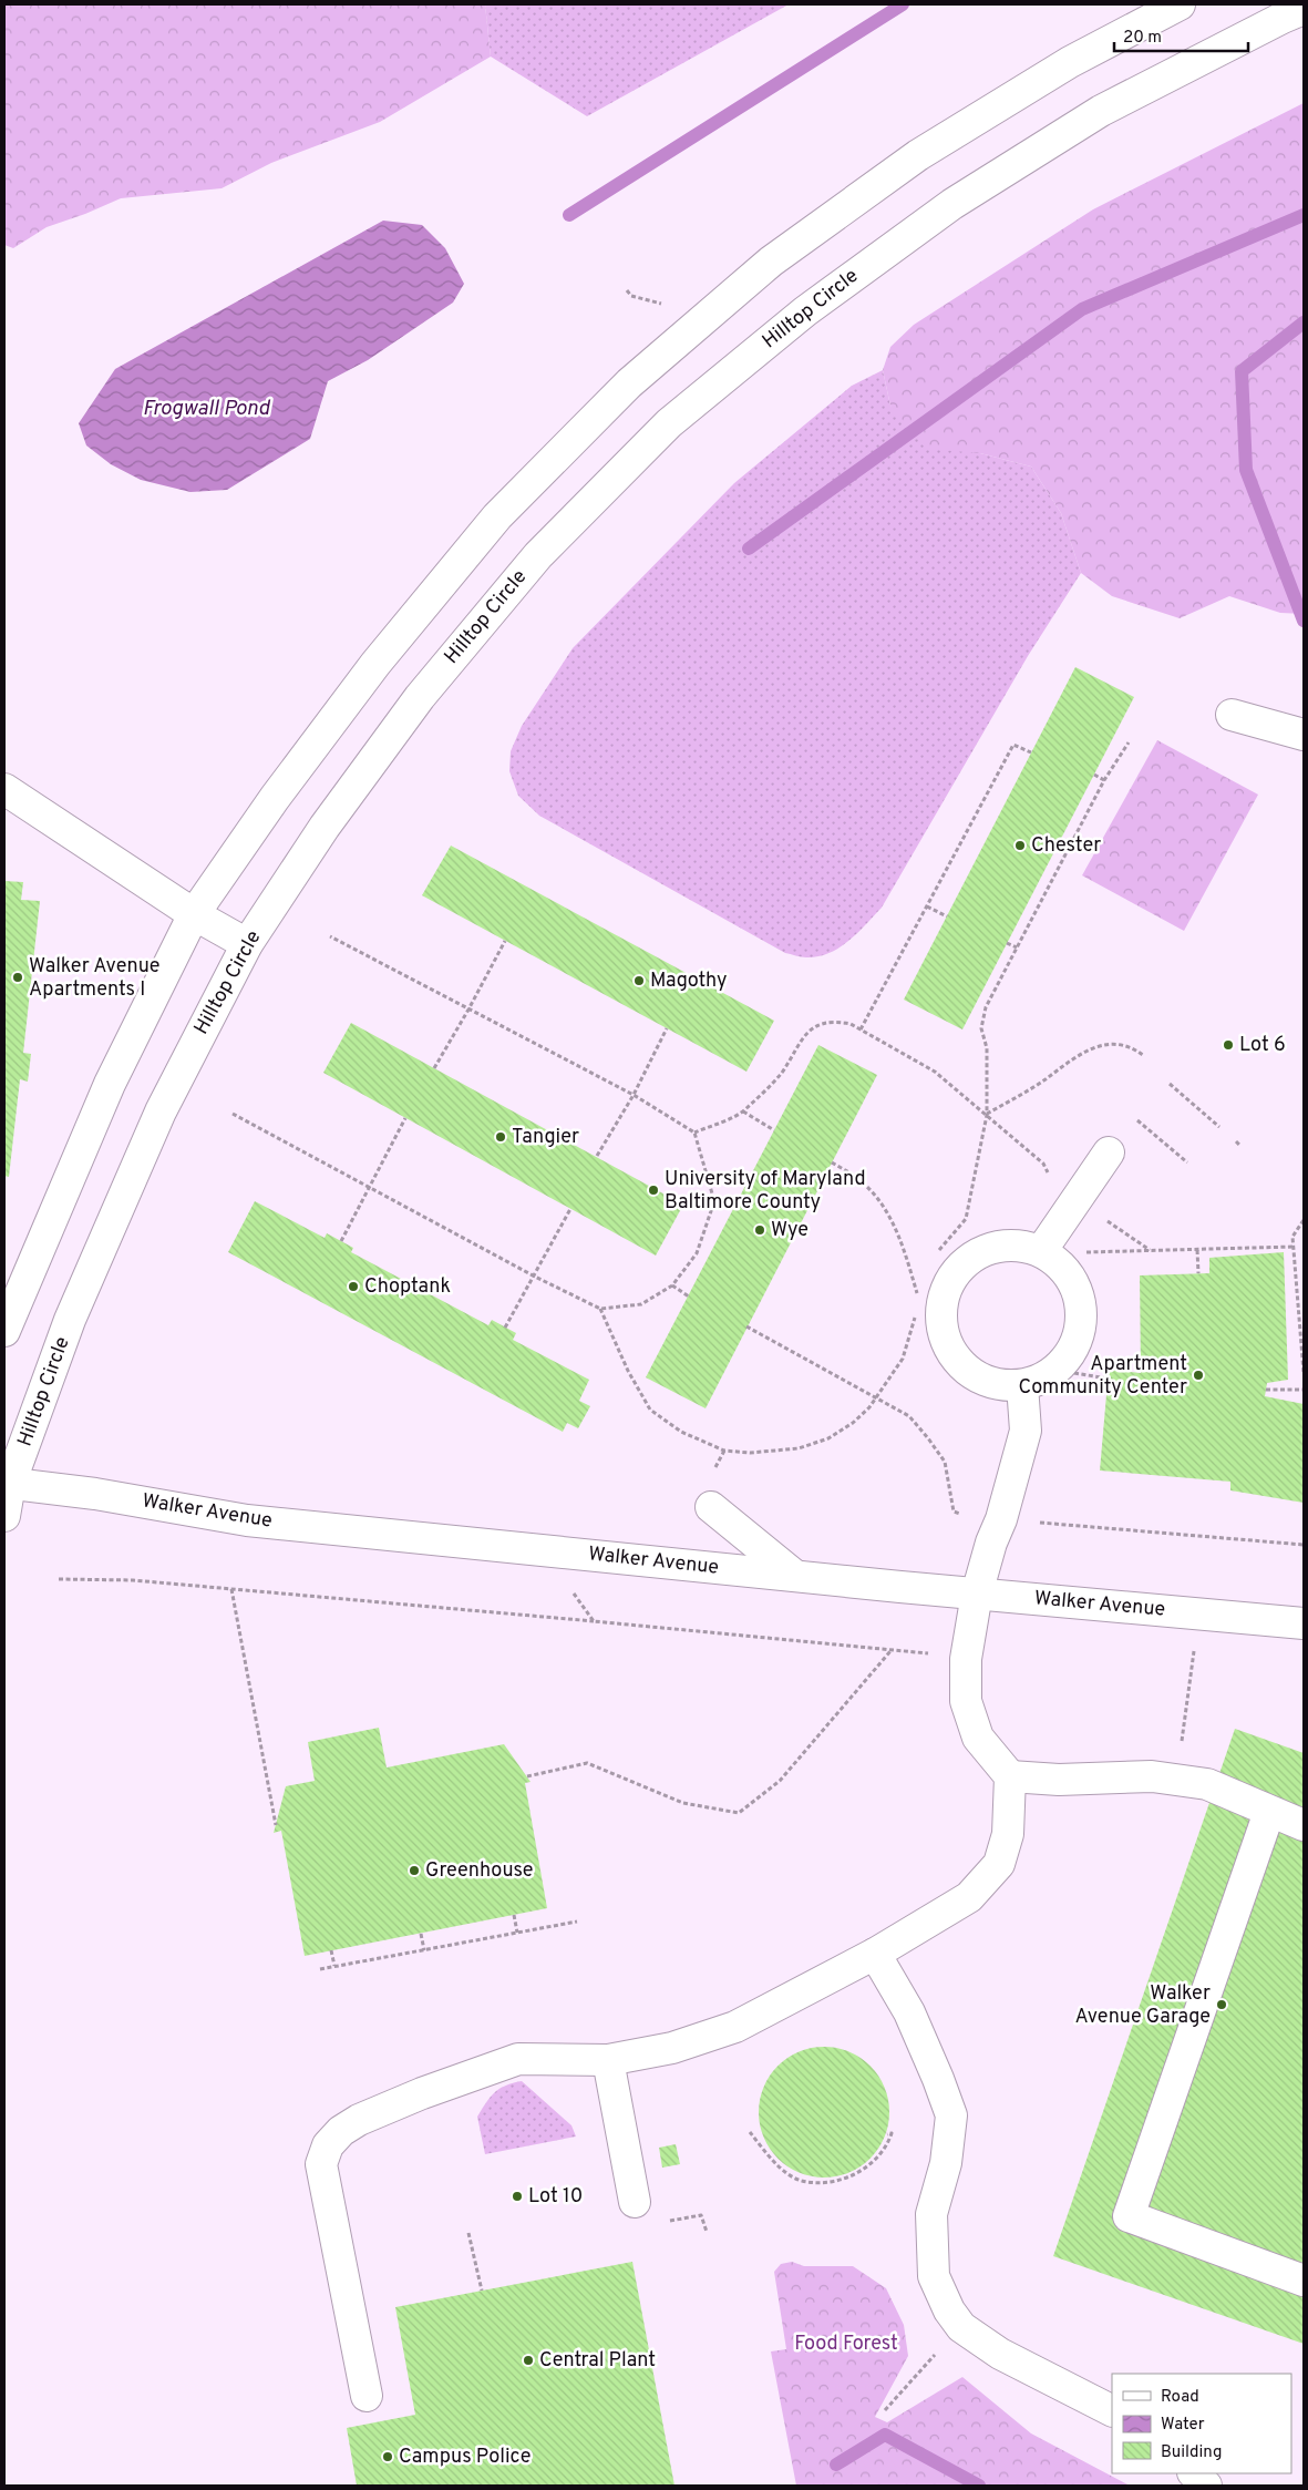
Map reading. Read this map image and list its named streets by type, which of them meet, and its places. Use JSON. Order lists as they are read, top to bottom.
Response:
{
  "streets": {
    "street": ["Hilltop Circle", "Walker Avenue"]
  },
  "crossings": [
    ["Hilltop Circle", "Walker Avenue"]
  ],
  "water": ["Frogwall Pond"],
  "parks": ["Food Forest"],
  "places": [
    "Chester",
    "Walker Avenue Apartments I",
    "Magothy",
    "Lot 6",
    "Tangier",
    "University of Maryland Baltimore County",
    "Wye",
    "Choptank",
    "Apartment Community Center",
    "Greenhouse",
    "Walker Avenue Garage",
    "Lot 10",
    "Central Plant",
    "Campus Police"
  ],
  "legend": ["Road", "Water", "Building"],
  "scale_bar": "20 m"
}
